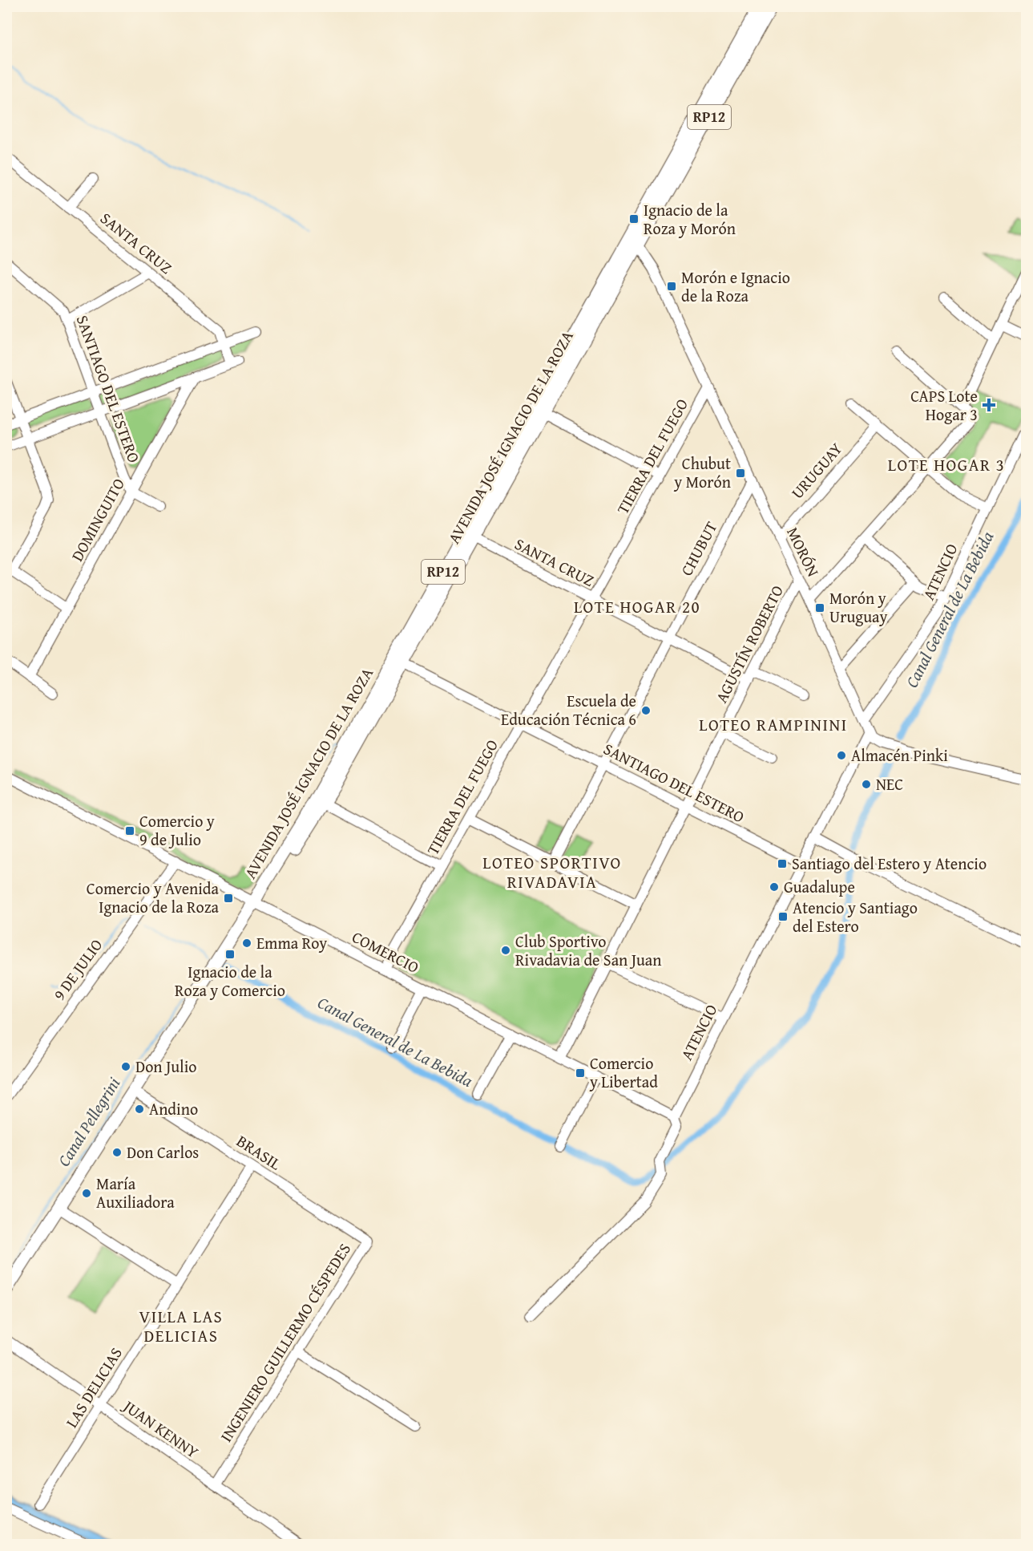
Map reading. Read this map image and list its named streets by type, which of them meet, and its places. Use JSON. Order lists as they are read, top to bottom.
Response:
{
  "streets": {
    "main road": ["RP12", "AVENIDA JOSÉ IGNACIO DE LA ROZA"],
    "street": [
      "SANTA CRUZ",
      "SANTIAGO DEL ESTERO",
      "TIERRA DEL FUEGO",
      "URUGUAY",
      "DOMINGUITO",
      "CHUBUT",
      "MORÓN",
      "ATENCIO",
      "AGUSTÍN ROBERTO",
      "COMERCIO",
      "9 DE JULIO",
      "BRASIL",
      "INGENIERO GUILLERMO CÉSPEDES",
      "LAS DELICIAS",
      "JUAN KENNY"
    ]
  },
  "crossings": [
    ["SANTA CRUZ", "AVENIDA JOSÉ IGNACIO DE LA ROZA"],
    ["SANTA CRUZ", "TIERRA DEL FUEGO"],
    ["SANTA CRUZ", "DOMINGUITO"],
    ["SANTA CRUZ", "CHUBUT"],
    ["SANTA CRUZ", "AGUSTÍN ROBERTO"],
    ["SANTIAGO DEL ESTERO", "AVENIDA JOSÉ IGNACIO DE LA ROZA"],
    ["SANTIAGO DEL ESTERO", "TIERRA DEL FUEGO"],
    ["SANTIAGO DEL ESTERO", "DOMINGUITO"],
    ["SANTIAGO DEL ESTERO", "CHUBUT"],
    ["SANTIAGO DEL ESTERO", "ATENCIO"],
    ["SANTIAGO DEL ESTERO", "AGUSTÍN ROBERTO"],
    ["AVENIDA JOSÉ IGNACIO DE LA ROZA", "MORÓN"],
    ["AVENIDA JOSÉ IGNACIO DE LA ROZA", "COMERCIO"],
    ["AVENIDA JOSÉ IGNACIO DE LA ROZA", "BRASIL"],
    ["TIERRA DEL FUEGO", "MORÓN"],
    ["TIERRA DEL FUEGO", "COMERCIO"],
    ["URUGUAY", "MORÓN"],
    ["CHUBUT", "MORÓN"],
    ["MORÓN", "ATENCIO"],
    ["MORÓN", "AGUSTÍN ROBERTO"],
    ["ATENCIO", "COMERCIO"],
    ["AGUSTÍN ROBERTO", "COMERCIO"],
    ["COMERCIO", "9 DE JULIO"],
    ["BRASIL", "INGENIERO GUILLERMO CÉSPEDES"],
    ["BRASIL", "LAS DELICIAS"],
    ["INGENIERO GUILLERMO CÉSPEDES", "JUAN KENNY"],
    ["LAS DELICIAS", "JUAN KENNY"]
  ],
  "districts": [
    "LOTE HOGAR 3",
    "LOTE HOGAR 20",
    "LOTEO RAMPININI",
    "LOTEO SPORTIVO RIVADAVIA",
    "VILLA LAS DELICIAS"
  ],
  "water": ["Canal General de La Bebida", "Canal Pellegrini"],
  "places": {
    "transit": [
      "Ignacio de la Roza y Morón",
      "Morón e Ignacio de la Roza",
      "Chubut y Morón",
      "Morón y Uruguay",
      "Comercio y 9 de Julio",
      "Santiago del Estero y Atencio",
      "Comercio y Avenida Ignacio de la Roza",
      "Atencio y Santiago del Estero",
      "Ignacio de la Roza y Comercio",
      "Comercio y Libertad"
    ],
    "health": ["CAPS Lote Hogar 3"],
    "other": [
      "Escuela de Educación Técnica 6",
      "Almacén Pinki",
      "NEC",
      "Guadalupe",
      "Emma Roy",
      "Club Sportivo Rivadavia de San Juan",
      "Don Julio",
      "Andino",
      "Don Carlos",
      "María Auxiliadora"
    ]
  }
}
